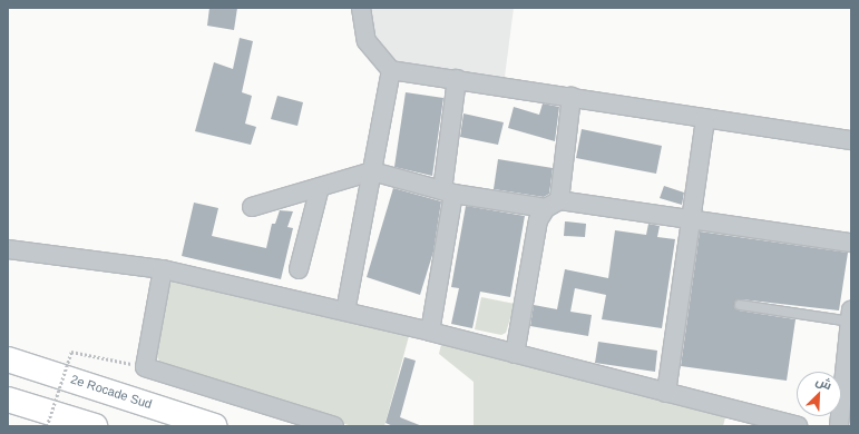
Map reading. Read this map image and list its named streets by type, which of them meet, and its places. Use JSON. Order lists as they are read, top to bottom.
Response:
{
  "streets": {
    "highway": ["2e Rocade Sud"]
  },
  "north": "top right"
}
